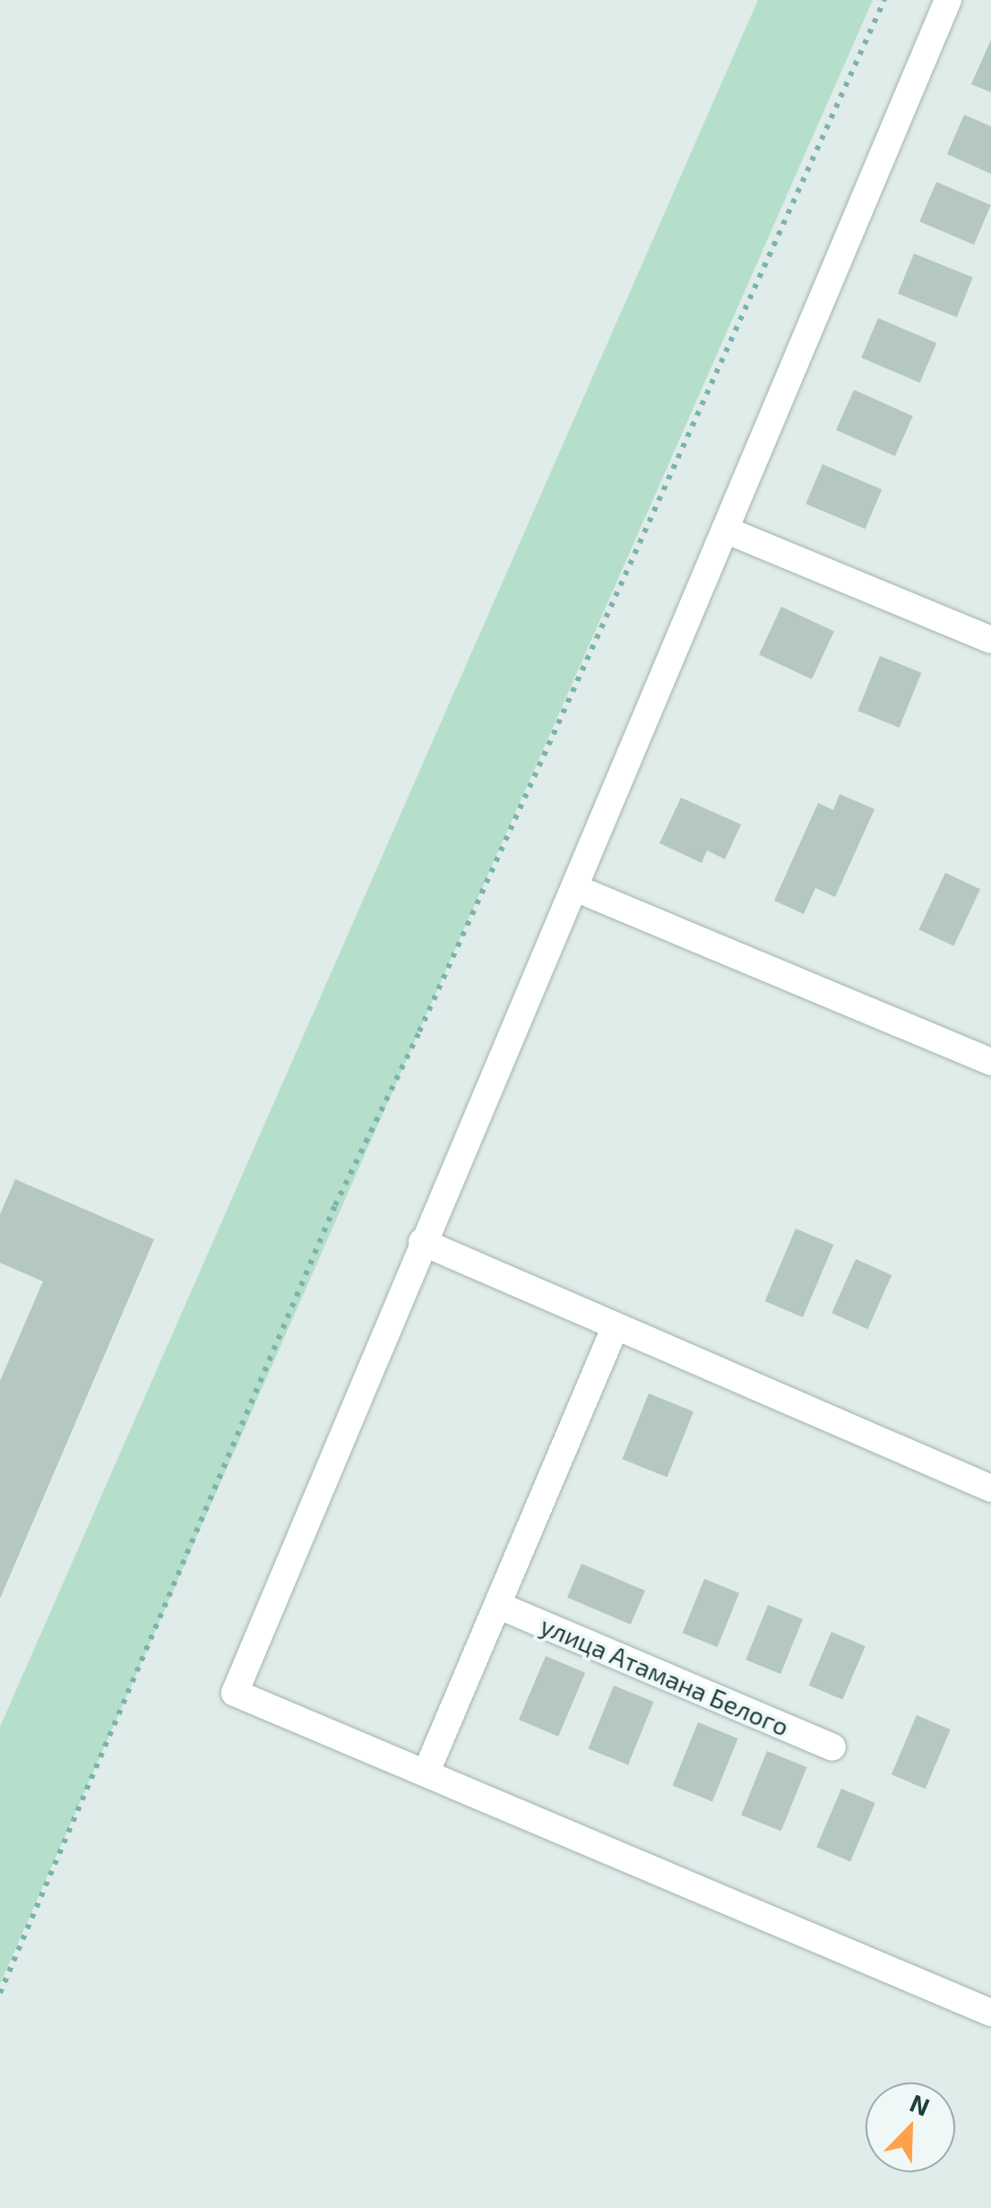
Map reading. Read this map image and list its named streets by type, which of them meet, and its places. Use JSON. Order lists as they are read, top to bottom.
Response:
{
  "streets": {
    "street": ["улица Атамана Белого"]
  },
  "north": "top right"
}
